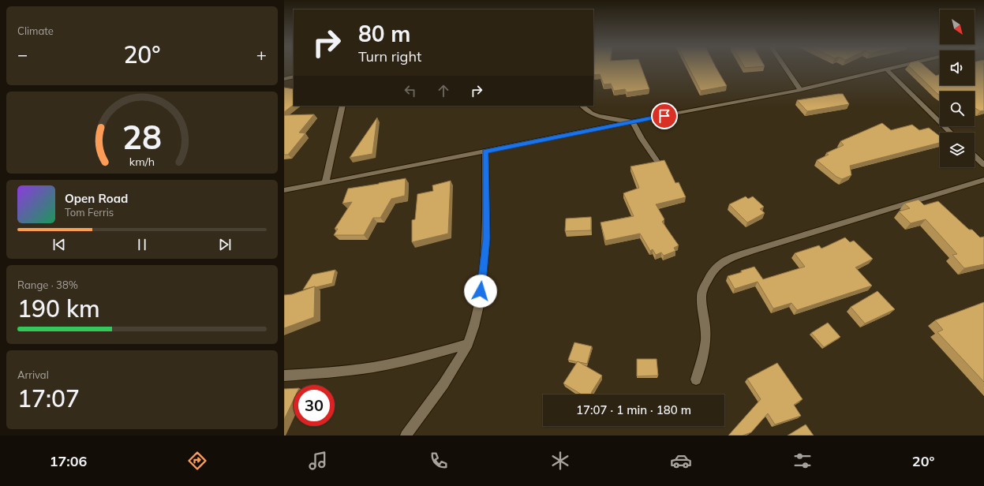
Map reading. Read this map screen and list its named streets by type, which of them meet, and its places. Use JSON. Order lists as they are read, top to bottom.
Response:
{
  "north": "bottom right",
  "page": {
    "tile": [
      "Climate",
      ["Range · 38%", "190 km"],
      ["Arrival", "17:07"]
    ],
    "turn": ["80 m", "Turn right"],
    "heat": ["−", "20°", "+"],
    "song": ["Open Road", "Tom Ferris"],
    "limit": "30",
    "trip": "17:07 · 1 min · 180 m",
    "tabs": ["17:06", "20°"],
    "gauge": ["28", "km/h"]
  }
}
